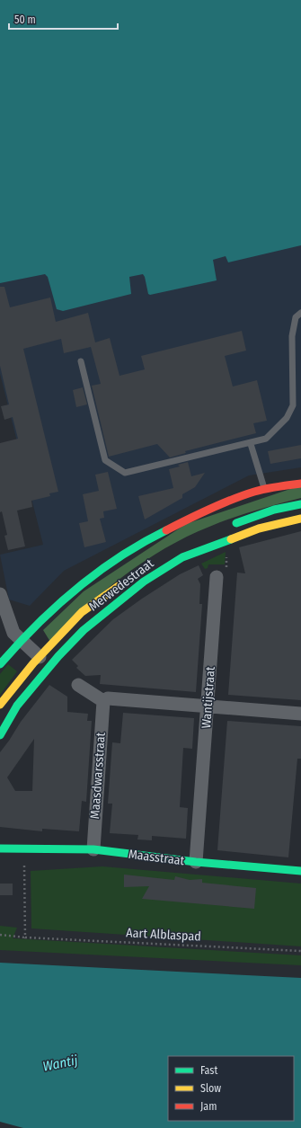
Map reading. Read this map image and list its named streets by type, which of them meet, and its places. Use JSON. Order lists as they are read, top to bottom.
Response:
{
  "streets": {
    "street": [
      "Merwedestraat",
      "Wantijstraat",
      "Maasdwarsstraat",
      "Maasstraat"
    ],
    "path": ["Aart Alblaspad"]
  },
  "crossings": [
    ["Wantijstraat", "Maasstraat"],
    ["Maasdwarsstraat", "Maasstraat"]
  ],
  "water": ["Wantij"],
  "legend": ["Fast", "Slow", "Jam"],
  "scale_bar": "50 m"
}
